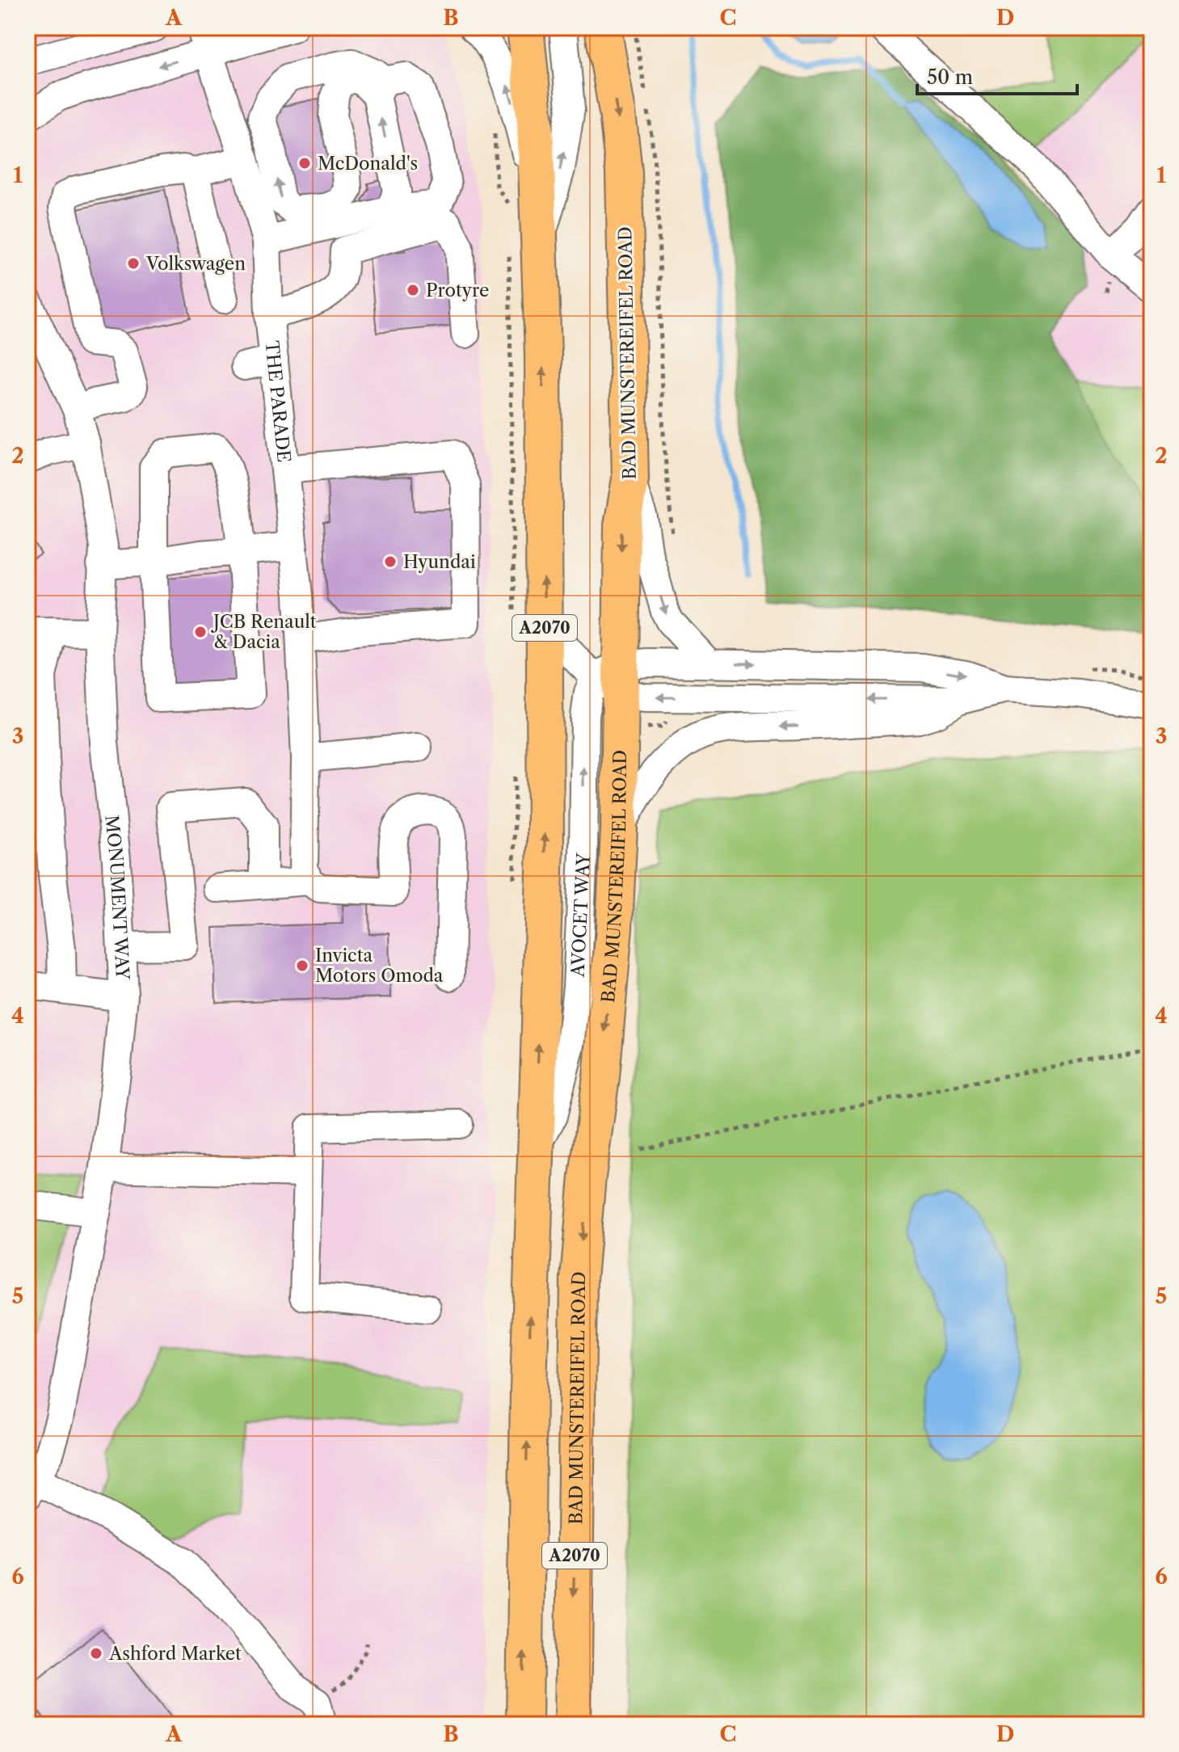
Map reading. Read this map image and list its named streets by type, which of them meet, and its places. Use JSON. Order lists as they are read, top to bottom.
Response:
{
  "streets": {
    "highway": ["BAD MUNSTEREIFEL ROAD", "A2070"],
    "street": ["THE PARADE", "MONUMENT WAY", "AVOCET WAY"]
  },
  "crossings": [
    ["BAD MUNSTEREIFEL ROAD", "AVOCET WAY"],
    ["A2070", "AVOCET WAY"]
  ],
  "one_way": ["AVOCET WAY"],
  "places": [
    "McDonald's",
    "Volkswagen",
    "Protyre",
    "Hyundai",
    "JCB Renault & Dacia",
    "Invicta Motors Omoda",
    "Ashford Market"
  ],
  "scale_bar": "50 m",
  "grid": {
    "columns": [
      "A",
      "B",
      "C",
      "D"
    ],
    "rows": [
      "1",
      "2",
      "3",
      "4",
      "5",
      "6"
    ]
  }
}
